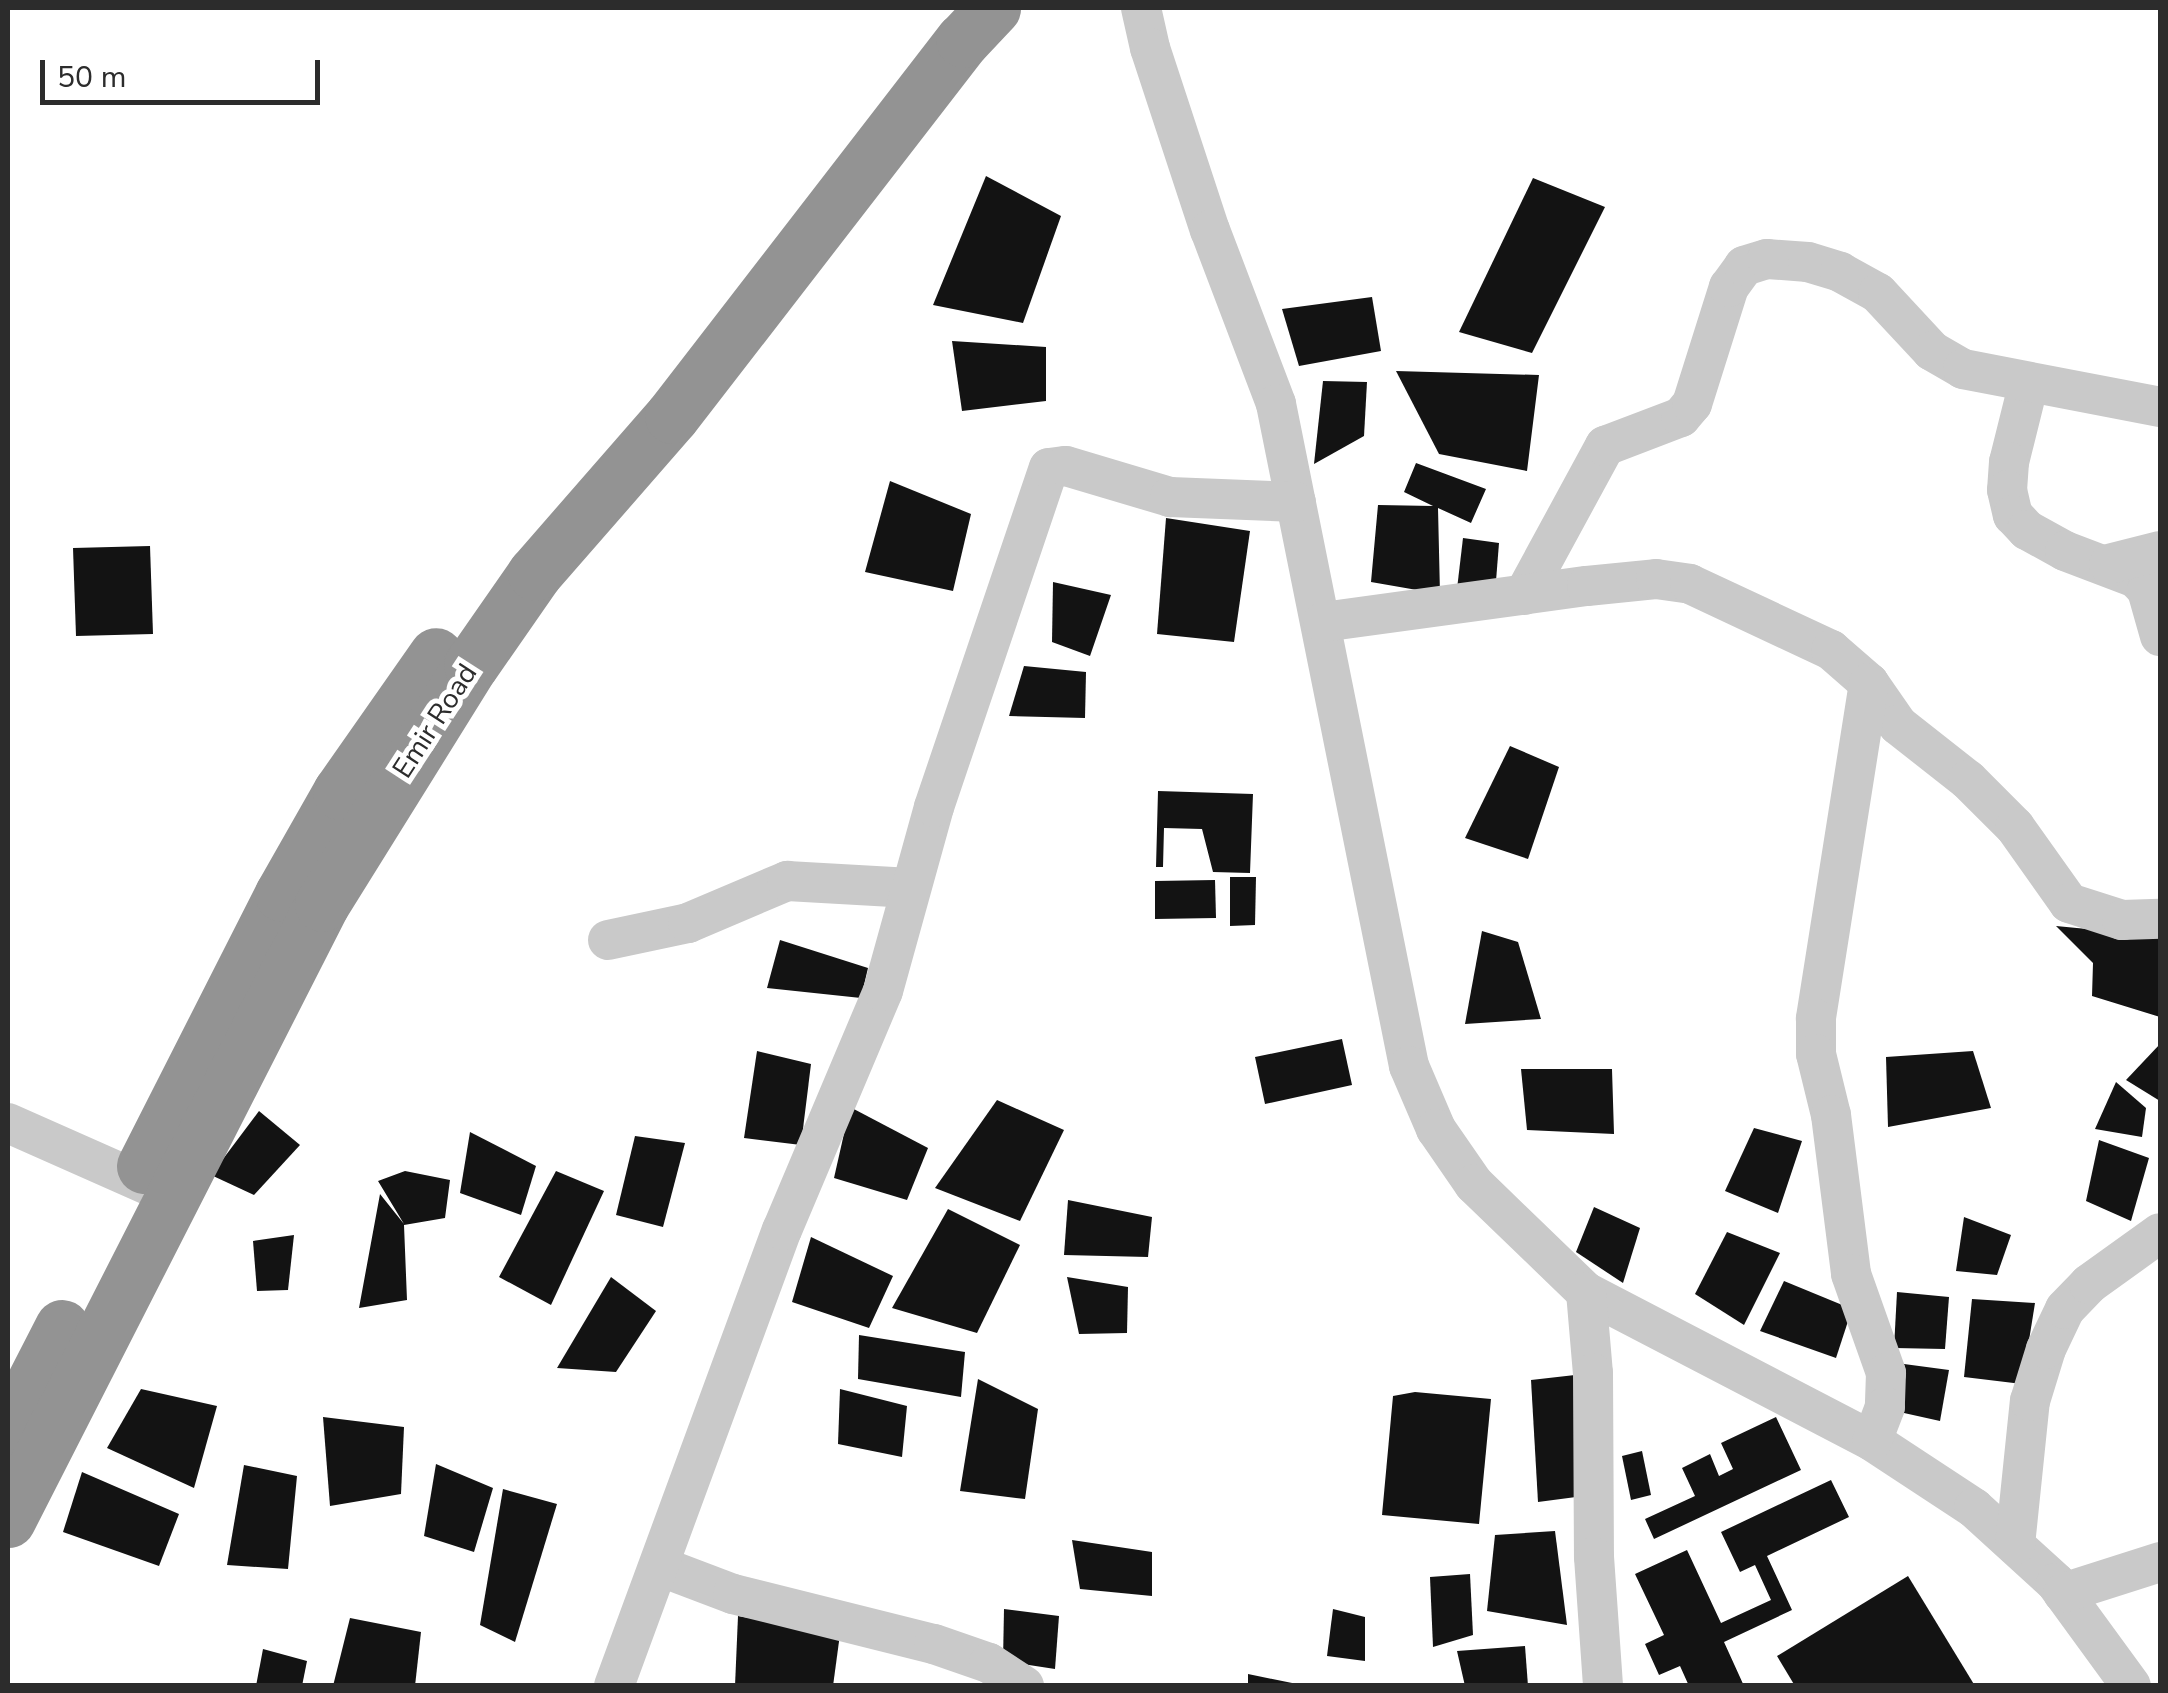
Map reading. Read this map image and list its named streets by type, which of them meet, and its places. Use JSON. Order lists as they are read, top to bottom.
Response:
{
  "streets": {
    "highway": ["Emir Road"]
  },
  "scale_bar": "50 m"
}
